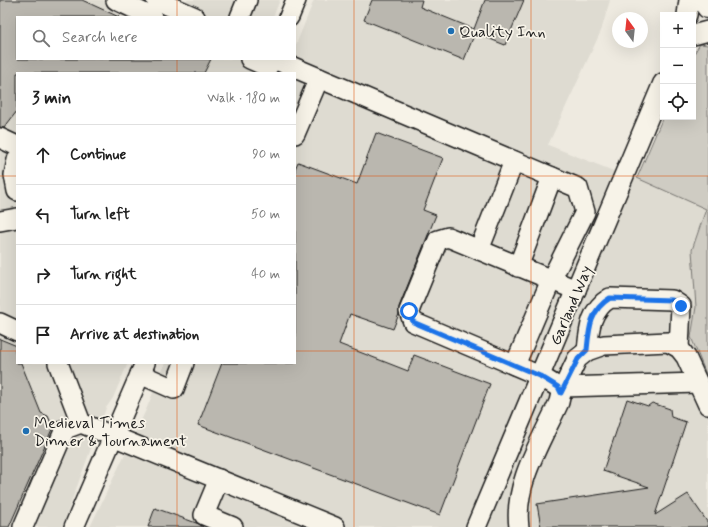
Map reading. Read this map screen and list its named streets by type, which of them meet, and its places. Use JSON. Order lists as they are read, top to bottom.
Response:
{
  "streets": {
    "street": ["Garland Way"]
  },
  "places": ["Quality Inn", "Medieval Times Dinner & Tournament"],
  "north": "top",
  "page": {
    "map_buttons": ["+", "−"],
    "search": "Search here",
    "heading": ["3 min", "Walk · 180 m"],
    "list": [
      ["Continue", "90 m"],
      ["Turn left", "50 m"],
      ["Turn right", "40 m"],
      "Arrive at destination"
    ]
  }
}
